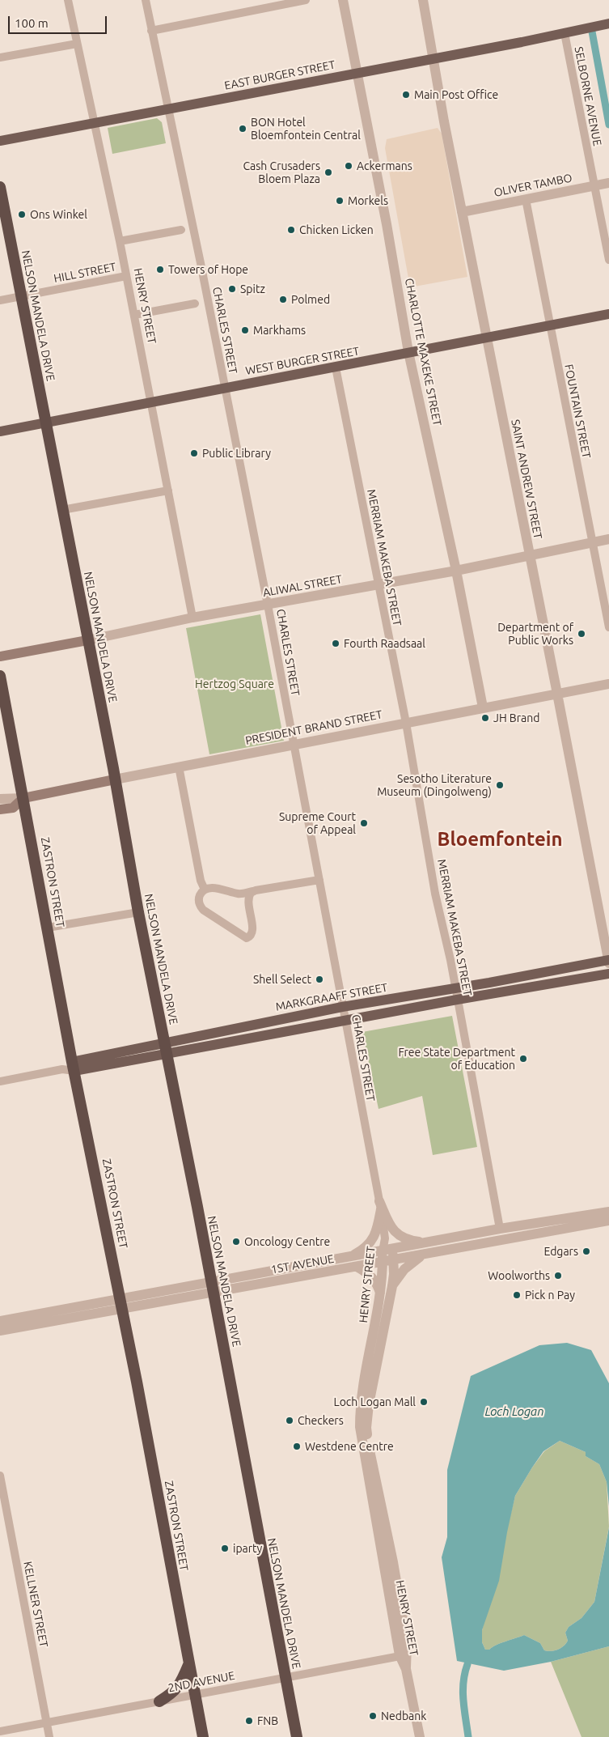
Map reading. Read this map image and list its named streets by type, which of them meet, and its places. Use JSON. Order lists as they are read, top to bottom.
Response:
{
  "streets": {
    "highway": ["NELSON MANDELA DRIVE", "ZASTRON STREET"],
    "main road": [
      "EAST BURGER STREET",
      "WEST BURGER STREET",
      "ALIWAL STREET",
      "PRESIDENT BRAND STREET",
      "MARKGRAAFF STREET"
    ],
    "street": [
      "SELBORNE AVENUE",
      "OLIVER TAMBO",
      "HILL STREET",
      "HENRY STREET",
      "CHARLES STREET",
      "CHARLOTTE MAXEKE STREET",
      "FOUNTAIN STREET",
      "SAINT ANDREW STREET",
      "MERRIAM MAKEBA STREET",
      "1ST AVENUE",
      "KELLNER STREET",
      "2ND AVENUE"
    ]
  },
  "crossings": [
    ["EAST BURGER STREET", "SELBORNE AVENUE"],
    ["EAST BURGER STREET", "HENRY STREET"],
    ["EAST BURGER STREET", "CHARLES STREET"],
    ["EAST BURGER STREET", "CHARLOTTE MAXEKE STREET"],
    ["EAST BURGER STREET", "SAINT ANDREW STREET"],
    ["SELBORNE AVENUE", "OLIVER TAMBO"],
    ["OLIVER TAMBO", "FOUNTAIN STREET"],
    ["OLIVER TAMBO", "SAINT ANDREW STREET"],
    ["HILL STREET", "HENRY STREET"],
    ["HILL STREET", "NELSON MANDELA DRIVE"],
    ["HENRY STREET", "CHARLES STREET"],
    ["HENRY STREET", "WEST BURGER STREET"],
    ["HENRY STREET", "ALIWAL STREET"],
    ["HENRY STREET", "1ST AVENUE"],
    ["HENRY STREET", "2ND AVENUE"],
    ["NELSON MANDELA DRIVE", "WEST BURGER STREET"],
    ["NELSON MANDELA DRIVE", "ALIWAL STREET"],
    ["NELSON MANDELA DRIVE", "PRESIDENT BRAND STREET"],
    ["NELSON MANDELA DRIVE", "MARKGRAAFF STREET"],
    ["NELSON MANDELA DRIVE", "1ST AVENUE"],
    ["NELSON MANDELA DRIVE", "2ND AVENUE"],
    ["CHARLES STREET", "WEST BURGER STREET"],
    ["CHARLES STREET", "ALIWAL STREET"],
    ["CHARLES STREET", "PRESIDENT BRAND STREET"],
    ["CHARLES STREET", "MARKGRAAFF STREET"],
    ["CHARLOTTE MAXEKE STREET", "WEST BURGER STREET"],
    ["CHARLOTTE MAXEKE STREET", "ALIWAL STREET"],
    ["CHARLOTTE MAXEKE STREET", "PRESIDENT BRAND STREET"],
    ["WEST BURGER STREET", "FOUNTAIN STREET"],
    ["WEST BURGER STREET", "SAINT ANDREW STREET"],
    ["WEST BURGER STREET", "MERRIAM MAKEBA STREET"],
    ["FOUNTAIN STREET", "ALIWAL STREET"],
    ["SAINT ANDREW STREET", "ALIWAL STREET"],
    ["SAINT ANDREW STREET", "PRESIDENT BRAND STREET"],
    ["SAINT ANDREW STREET", "MARKGRAAFF STREET"],
    ["MERRIAM MAKEBA STREET", "ALIWAL STREET"],
    ["MERRIAM MAKEBA STREET", "PRESIDENT BRAND STREET"],
    ["MERRIAM MAKEBA STREET", "MARKGRAAFF STREET"],
    ["MERRIAM MAKEBA STREET", "1ST AVENUE"],
    ["PRESIDENT BRAND STREET", "ZASTRON STREET"],
    ["ZASTRON STREET", "MARKGRAAFF STREET"],
    ["ZASTRON STREET", "1ST AVENUE"],
    ["ZASTRON STREET", "2ND AVENUE"],
    ["KELLNER STREET", "2ND AVENUE"]
  ],
  "districts": ["Bloemfontein"],
  "water": ["Loch Logan"],
  "parks": ["Hertzog Square"],
  "places": [
    "Main Post Office",
    "BON Hotel Bloemfontein Central",
    "Ackermans",
    "Cash Crusaders Bloem Plaza",
    "Morkels",
    "Ons Winkel",
    "Chicken Licken",
    "Towers of Hope",
    "Spitz",
    "Polmed",
    "Markhams",
    "Public Library",
    "Department of Public Works",
    "Fourth Raadsaal",
    "JH Brand",
    "Sesotho Literature Museum (Dingolweng)",
    "Supreme Court of Appeal",
    "Shell Select",
    "Free State Department of Education",
    "Oncology Centre",
    "Edgars",
    "Woolworths",
    "Pick n Pay",
    "Loch Logan Mall",
    "Checkers",
    "Westdene Centre",
    "iparty",
    "Nedbank",
    "FNB"
  ],
  "scale_bar": "100 m"
}
